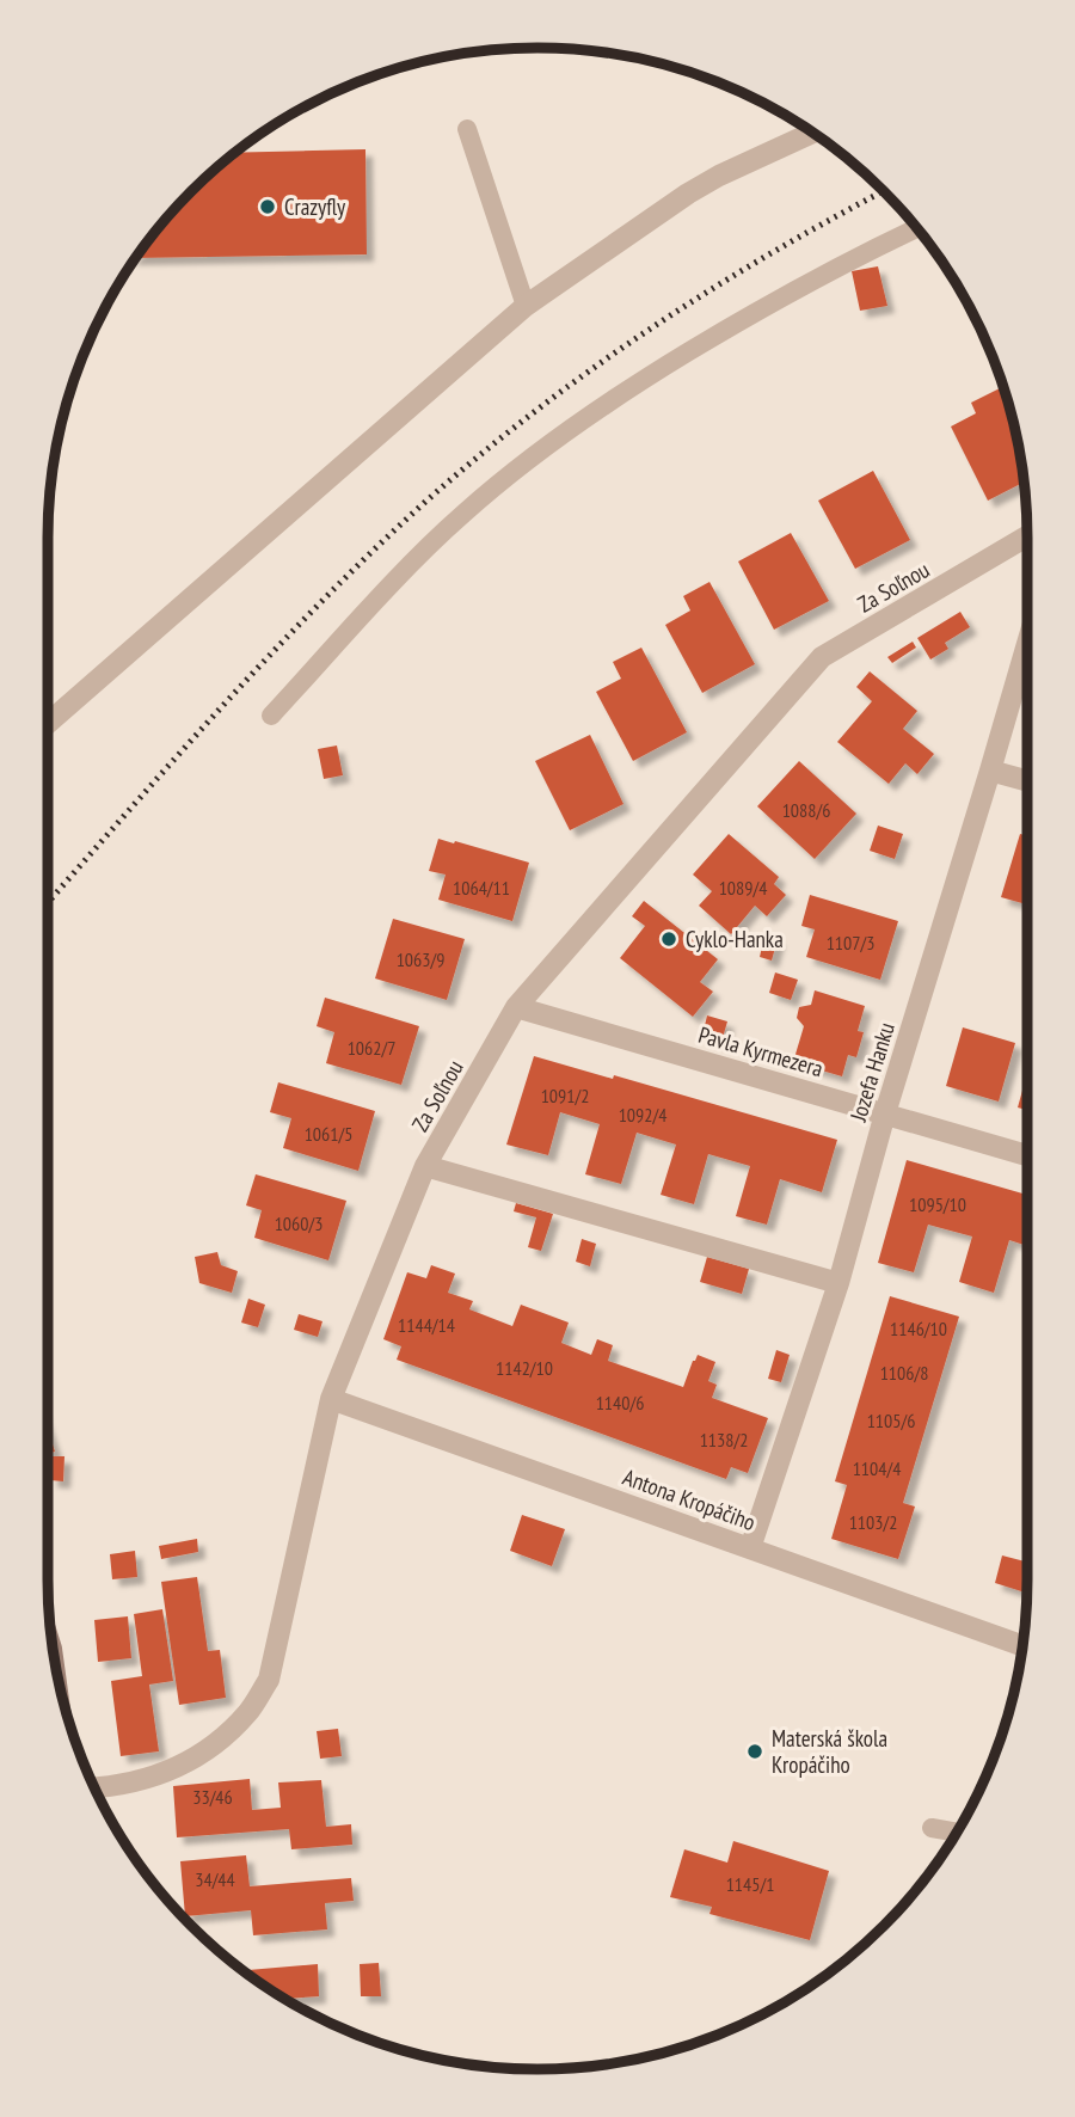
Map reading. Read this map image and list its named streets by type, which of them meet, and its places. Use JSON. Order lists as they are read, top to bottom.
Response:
{
  "streets": {
    "street": [
      "Za Soľnou",
      "Pavla Kyrmezera",
      "Jozefa Hanku",
      "Antona Kropáčiho"
    ]
  },
  "crossings": [
    ["Za Soľnou", "Pavla Kyrmezera"],
    ["Za Soľnou", "Antona Kropáčiho"],
    ["Pavla Kyrmezera", "Jozefa Hanku"],
    ["Jozefa Hanku", "Antona Kropáčiho"]
  ],
  "places": ["Crazyfly", "Cyklo-Hanka", "Materská škola Kropáčiho"],
  "house_numbers": [
    "1088/6",
    "1064/11",
    "1089/4",
    "1107/3",
    "1063/9",
    "1062/7",
    "1091/2",
    "1092/4",
    "1061/5",
    "1095/10",
    "1060/3",
    "1144/14",
    "1146/10",
    "1142/10",
    "1106/8",
    "1140/6",
    "1105/6",
    "1138/2",
    "1104/4",
    "1103/2",
    "33/46",
    "34/44",
    "1145/1"
  ]
}
